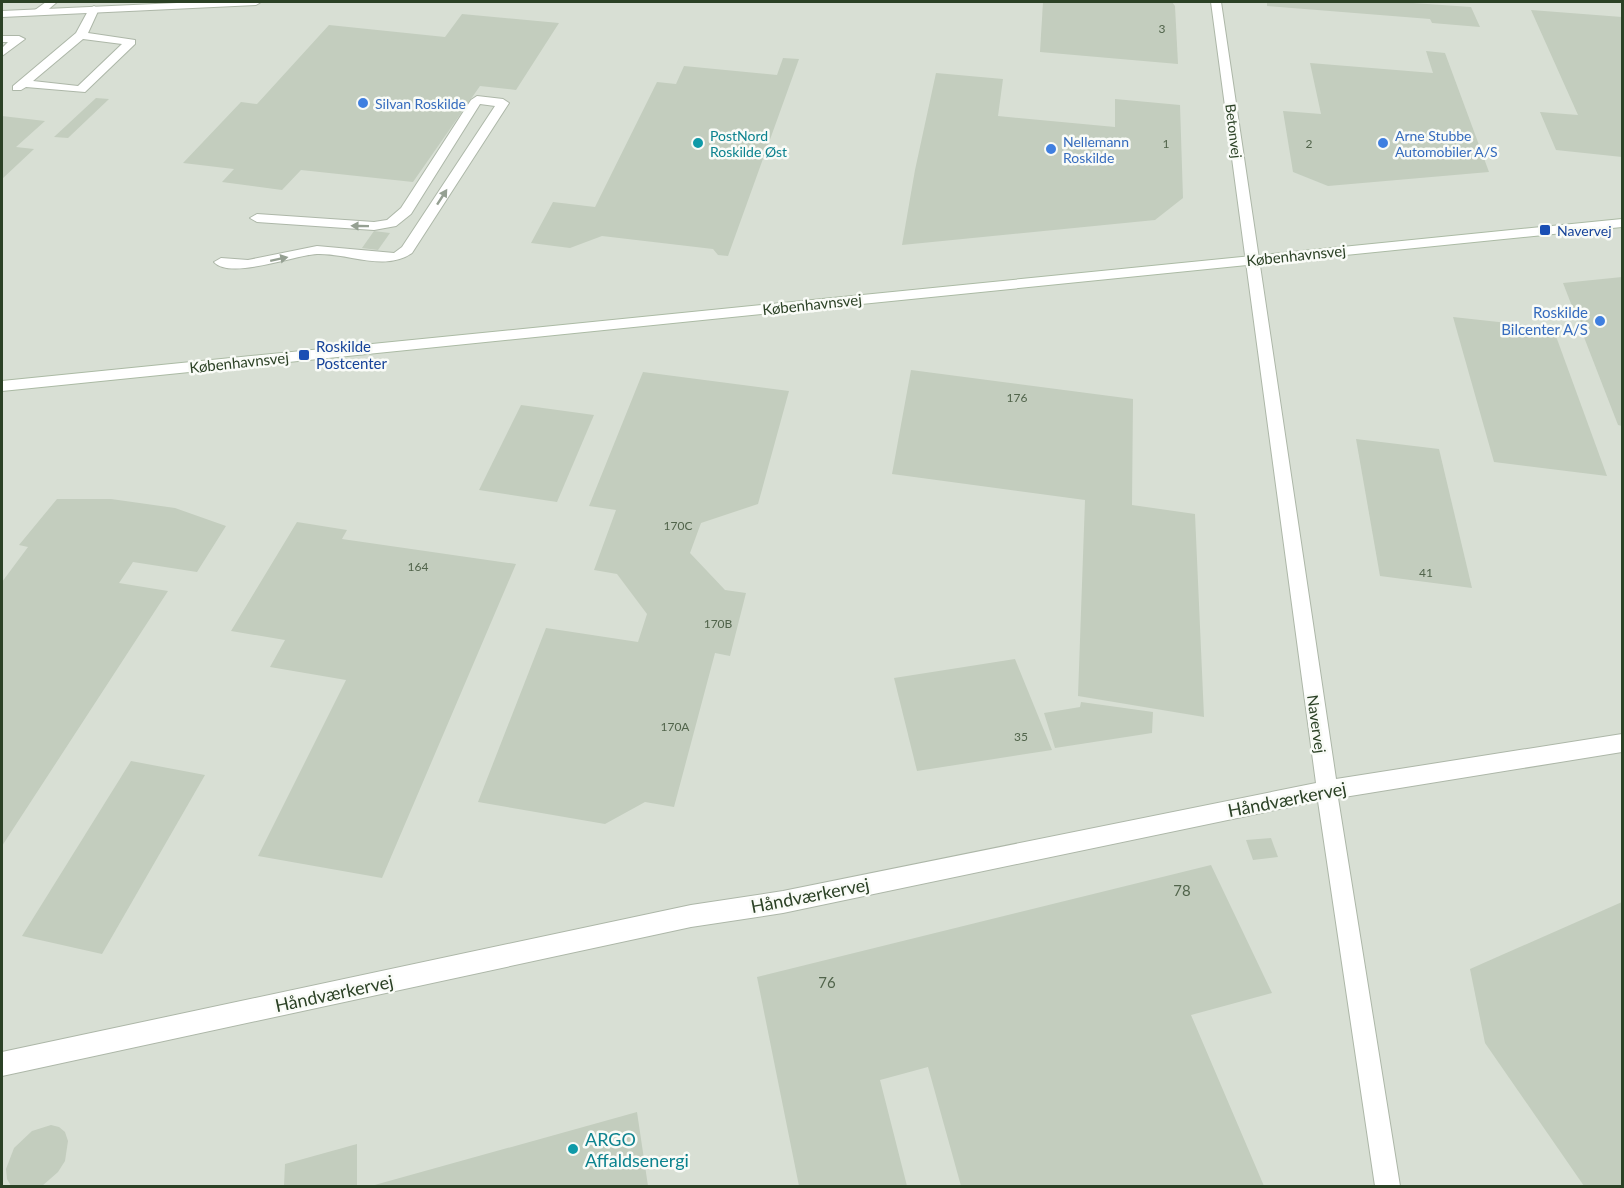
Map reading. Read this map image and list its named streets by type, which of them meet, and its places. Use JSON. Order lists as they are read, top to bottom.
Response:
{
  "streets": {
    "street": [
      "Betonvej",
      "Københavnsvej",
      "Navervej",
      "Håndværkervej"
    ]
  },
  "crossings": [
    ["Betonvej", "Københavnsvej"],
    ["Betonvej", "Navervej"],
    ["Københavnsvej", "Navervej"],
    ["Navervej", "Håndværkervej"]
  ],
  "places": {
    "other": [
      "Silvan Roskilde",
      "PostNord Roskilde Øst",
      "Arne Stubbe Automobiler A/S",
      "Nellemann Roskilde",
      "Roskilde Bilcenter A/S",
      "ARGO Affaldsenergi"
    ],
    "transit": ["Navervej", "Roskilde Postcenter"]
  },
  "house_numbers": [
    "3",
    "1",
    "2",
    "176",
    "170C",
    "164",
    "41",
    "170B",
    "170A",
    "35",
    "78",
    "76"
  ]
}
